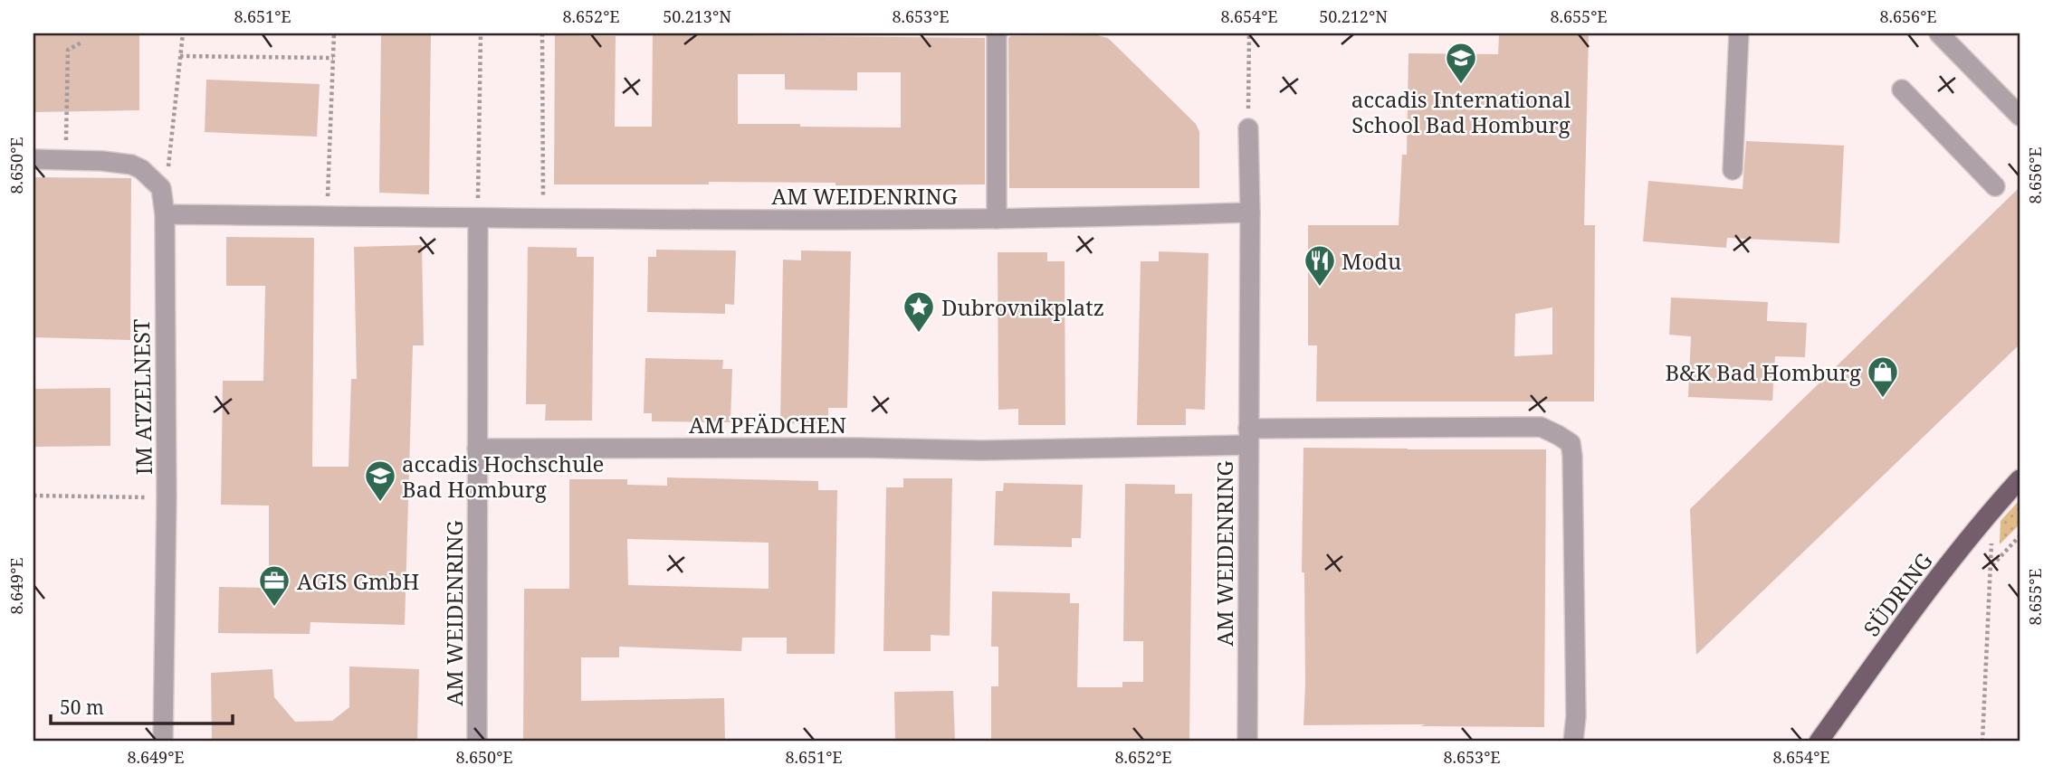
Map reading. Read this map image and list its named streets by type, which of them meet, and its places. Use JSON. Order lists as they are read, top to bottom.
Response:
{
  "streets": {
    "main road": ["SÜDRING"],
    "street": ["AM WEIDENRING", "IM ATZELNEST", "AM PFÄDCHEN"]
  },
  "crossings": [
    ["AM WEIDENRING", "AM PFÄDCHEN"]
  ],
  "places": {
    "school or university": ["accadis International School Bad Homburg", "accadis Hochschule Bad Homburg"],
    "restaurant": ["Modu"],
    "place": ["Dubrovnikplatz"],
    "shop": ["B&K Bad Homburg"],
    "office": ["AGIS GmbH"]
  },
  "scale_bar": "50 m",
  "coordinates": [
    "8.651°E",
    "8.652°E",
    "50.213°N",
    "8.653°E",
    "8.654°E",
    "50.212°N",
    "8.655°E",
    "8.656°E",
    "8.650°E",
    "8.649°E"
  ]
}
